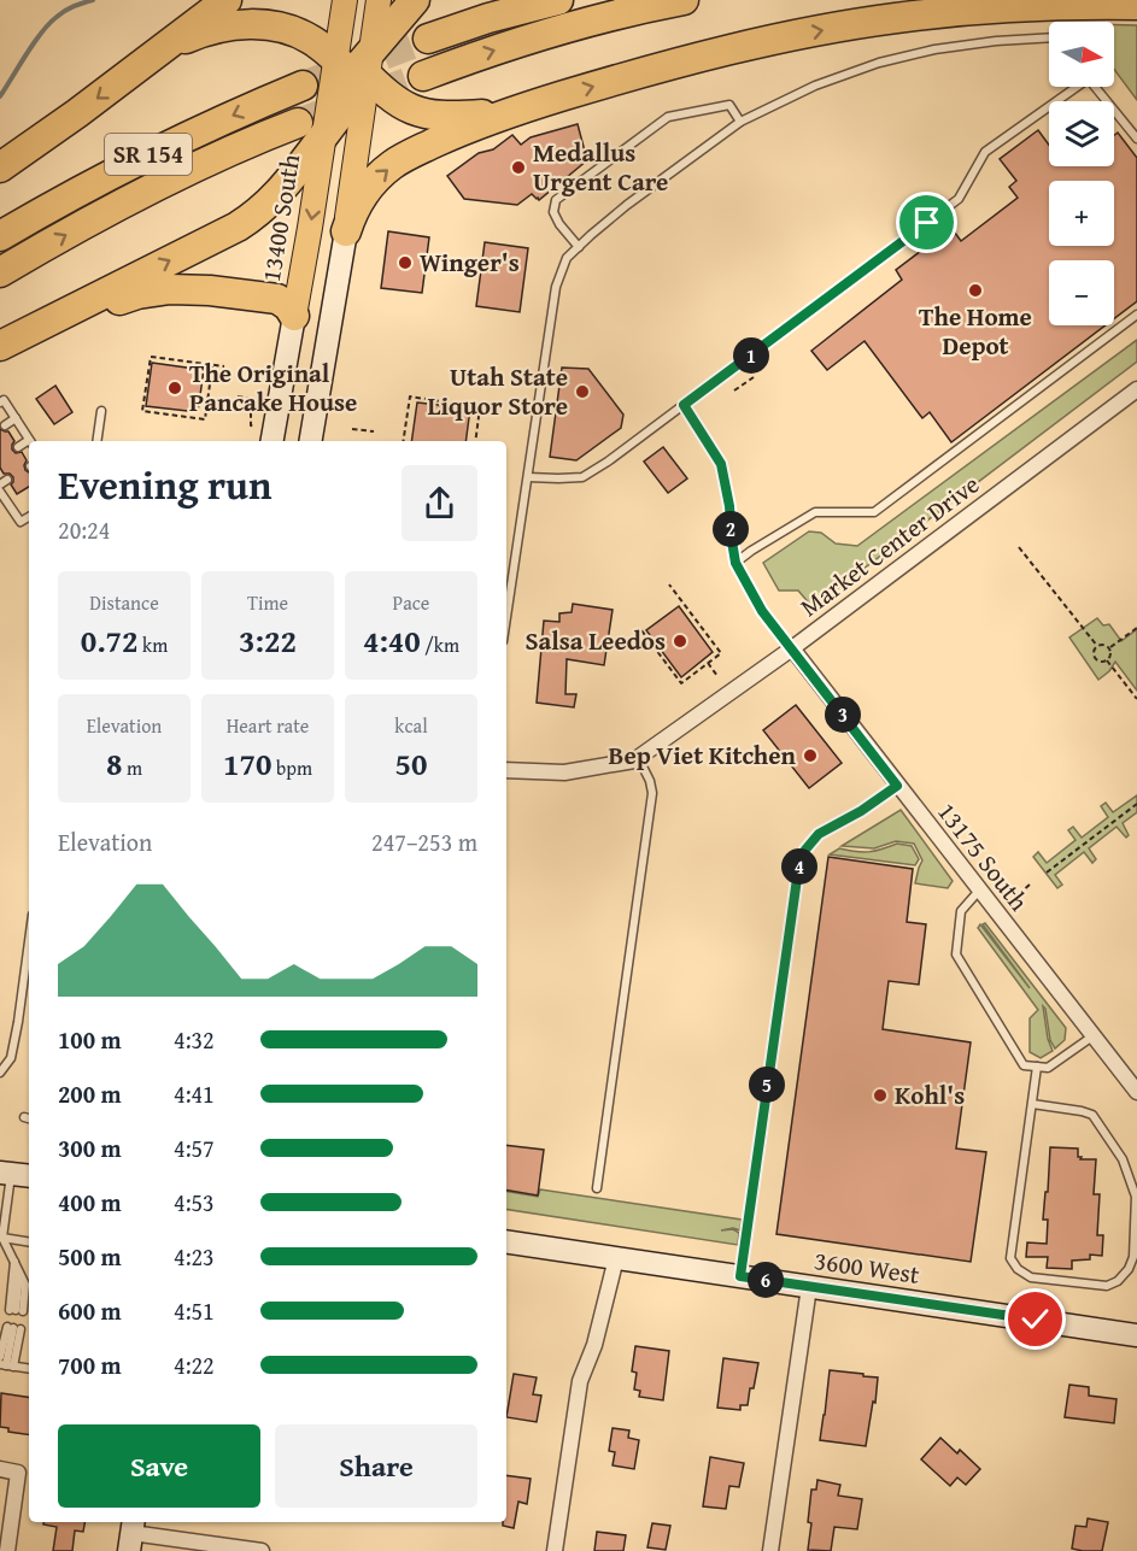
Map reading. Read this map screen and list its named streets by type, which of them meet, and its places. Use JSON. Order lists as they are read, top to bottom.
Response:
{
  "streets": {
    "highway": ["SR 154"],
    "main road": ["13400 South", "3600 West"],
    "street": ["Market Center Drive", "13175 South"]
  },
  "crossings": [
    ["Market Center Drive", "13175 South"]
  ],
  "places": [
    "Medallus Urgent Care",
    "Winger's",
    "The Home Depot",
    "The Original Pancake House",
    "Utah State Liquor Store",
    "Salsa Leedos",
    "Bep Viet Kitchen",
    "Kohl's"
  ],
  "north": "right",
  "page": {
    "map_buttons": ["+", "−"],
    "pins": [
      "1",
      "2",
      "3",
      "4",
      "5",
      "6"
    ],
    "heading": ["Evening run", "20:24"],
    "stats": [
      ["Distance", "0.72 km"],
      ["Time", "3:22"],
      ["Pace", "4:40 /km"],
      ["Elevation", "8 m"],
      ["Heart rate", "170 bpm"],
      ["kcal", "50"]
    ],
    "chart": ["Elevation", "247–253 m"],
    "list": [
      {
        "name": "100 m",
        "note": "4:32"
      },
      {
        "name": "200 m",
        "note": "4:41"
      },
      {
        "name": "300 m",
        "note": "4:57"
      },
      {
        "name": "400 m",
        "note": "4:53"
      },
      {
        "name": "500 m",
        "note": "4:23"
      },
      {
        "name": "600 m",
        "note": "4:51"
      },
      {
        "name": "700 m",
        "note": "4:22"
      }
    ],
    "buttons": ["Save", "Share"]
  }
}
